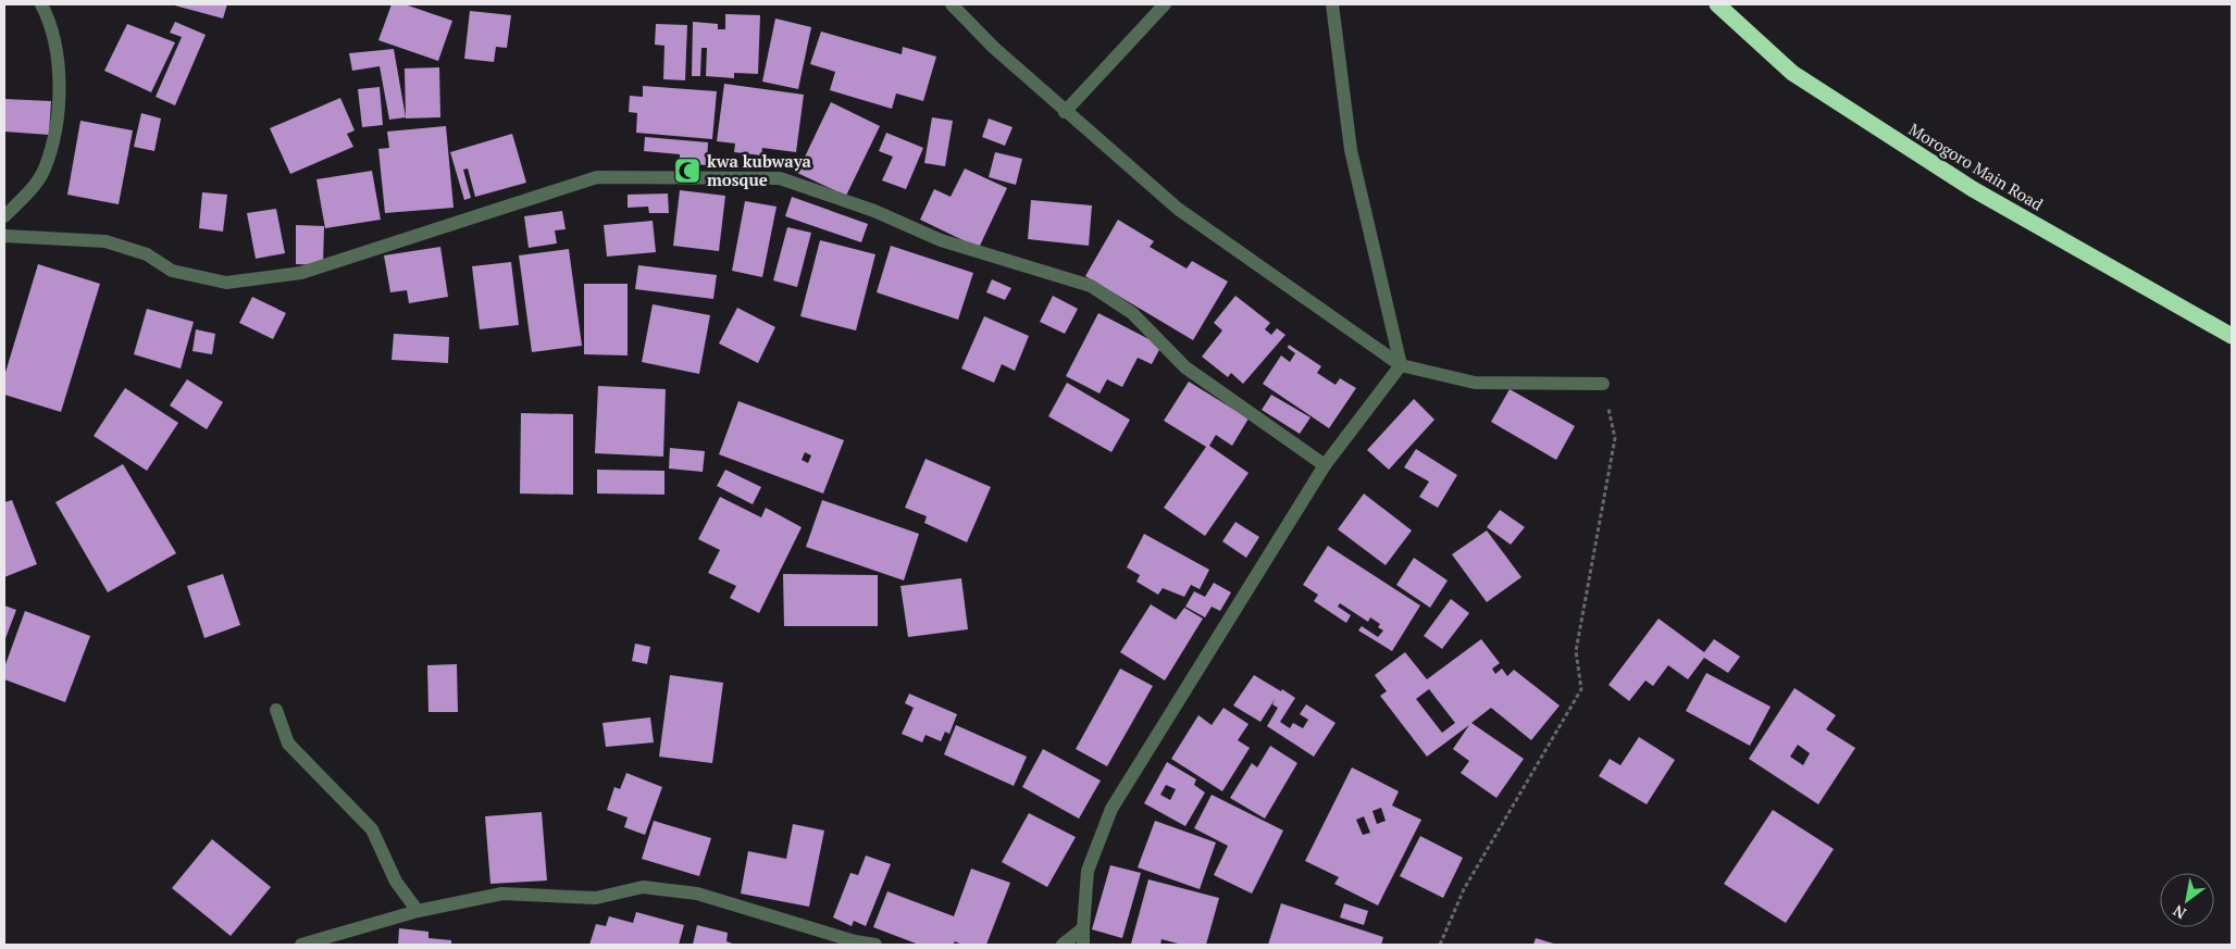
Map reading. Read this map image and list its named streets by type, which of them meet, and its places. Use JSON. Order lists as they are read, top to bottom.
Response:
{
  "streets": {
    "highway": ["Morogoro Main Road"]
  },
  "places": {
    "mosque": ["kwa kubwaya mosque"]
  },
  "north": "bottom left"
}
